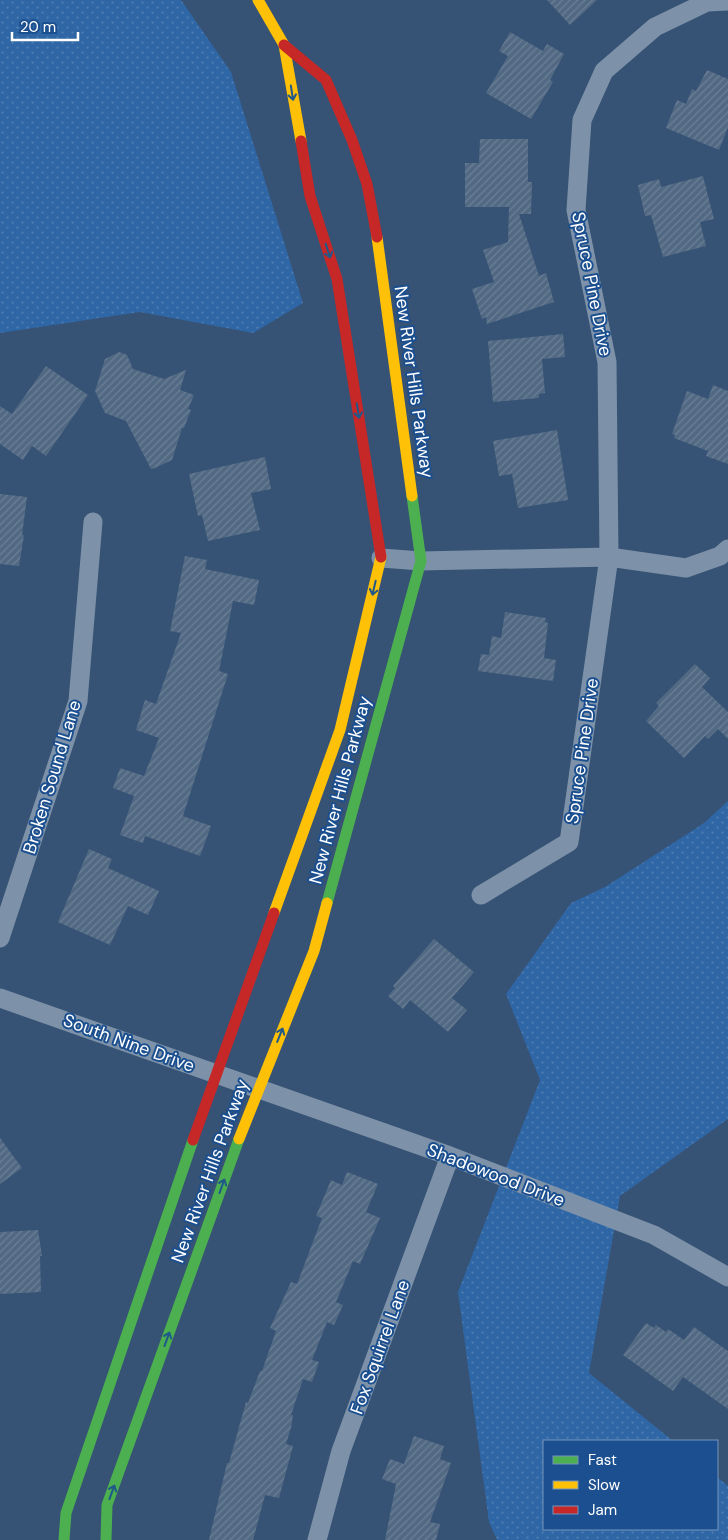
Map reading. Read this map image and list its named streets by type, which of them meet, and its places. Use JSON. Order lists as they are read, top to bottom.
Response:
{
  "streets": {
    "street": [
      "Spruce Pine Drive",
      "New River Hills Parkway",
      "Broken Sound Lane",
      "South Nine Drive",
      "Shadowood Drive",
      "Fox Squirrel Lane"
    ]
  },
  "crossings": [
    ["New River Hills Parkway", "South Nine Drive"],
    ["New River Hills Parkway", "Shadowood Drive"],
    ["South Nine Drive", "Shadowood Drive"],
    ["Shadowood Drive", "Fox Squirrel Lane"]
  ],
  "legend": ["Fast", "Slow", "Jam"],
  "scale_bar": "20 m"
}
